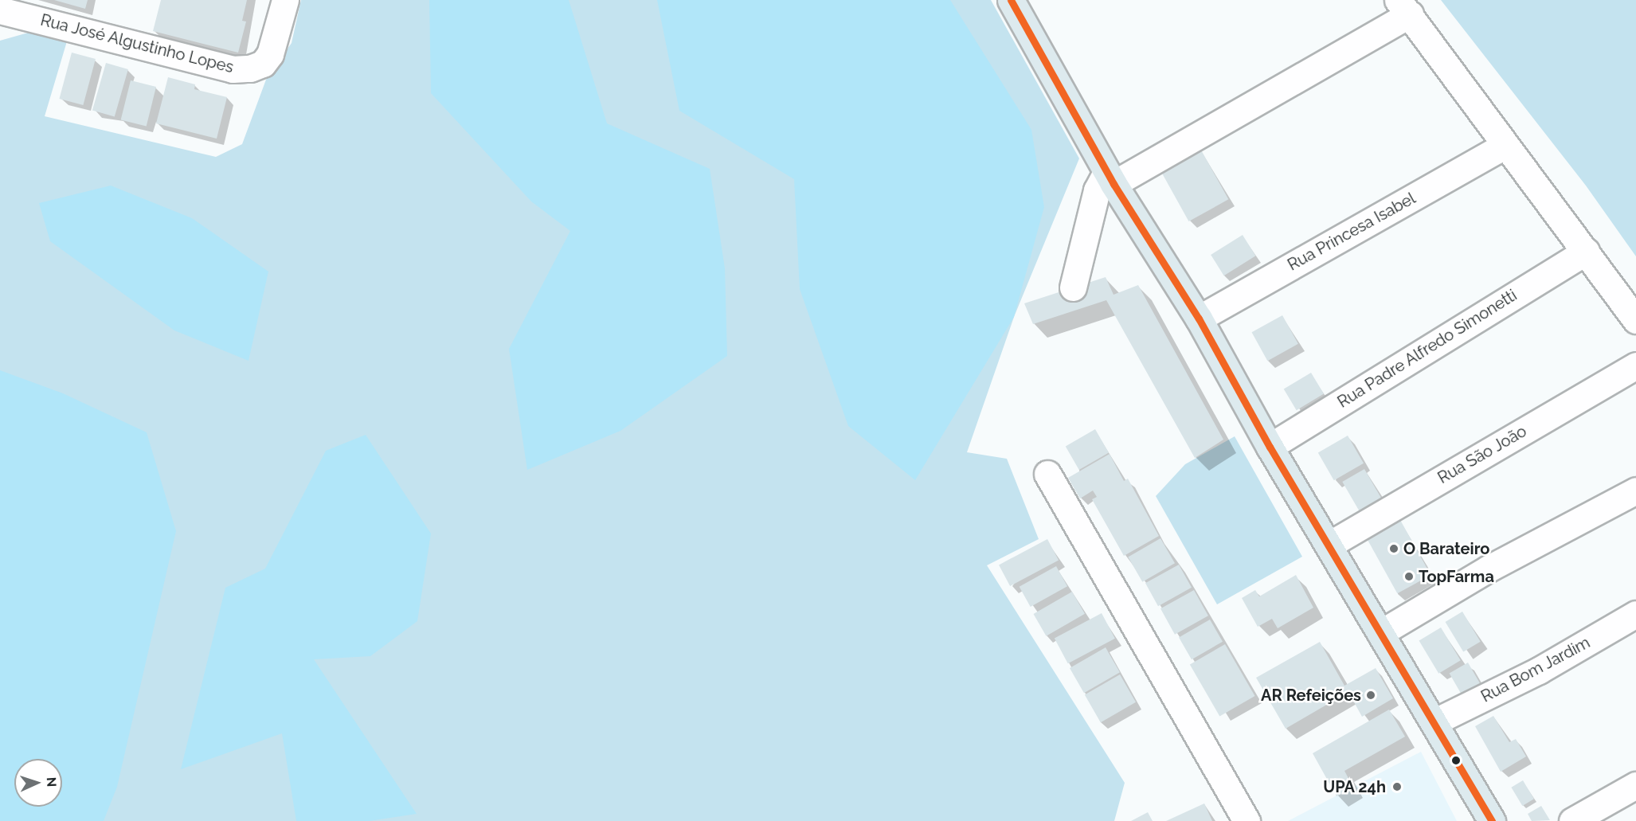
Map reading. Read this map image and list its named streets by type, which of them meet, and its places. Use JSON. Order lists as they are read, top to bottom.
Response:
{
  "streets": {
    "street": [
      "Rua José Algustinho Lopes",
      "Rua Princesa Isabel",
      "Rua Padre Alfredo Simonetti",
      "Rua São João",
      "Rua Bom Jardim"
    ]
  },
  "places": [
    "O Barateiro",
    "TopFarma",
    "AR Refeições",
    "UPA 24h"
  ],
  "north": "right"
}
